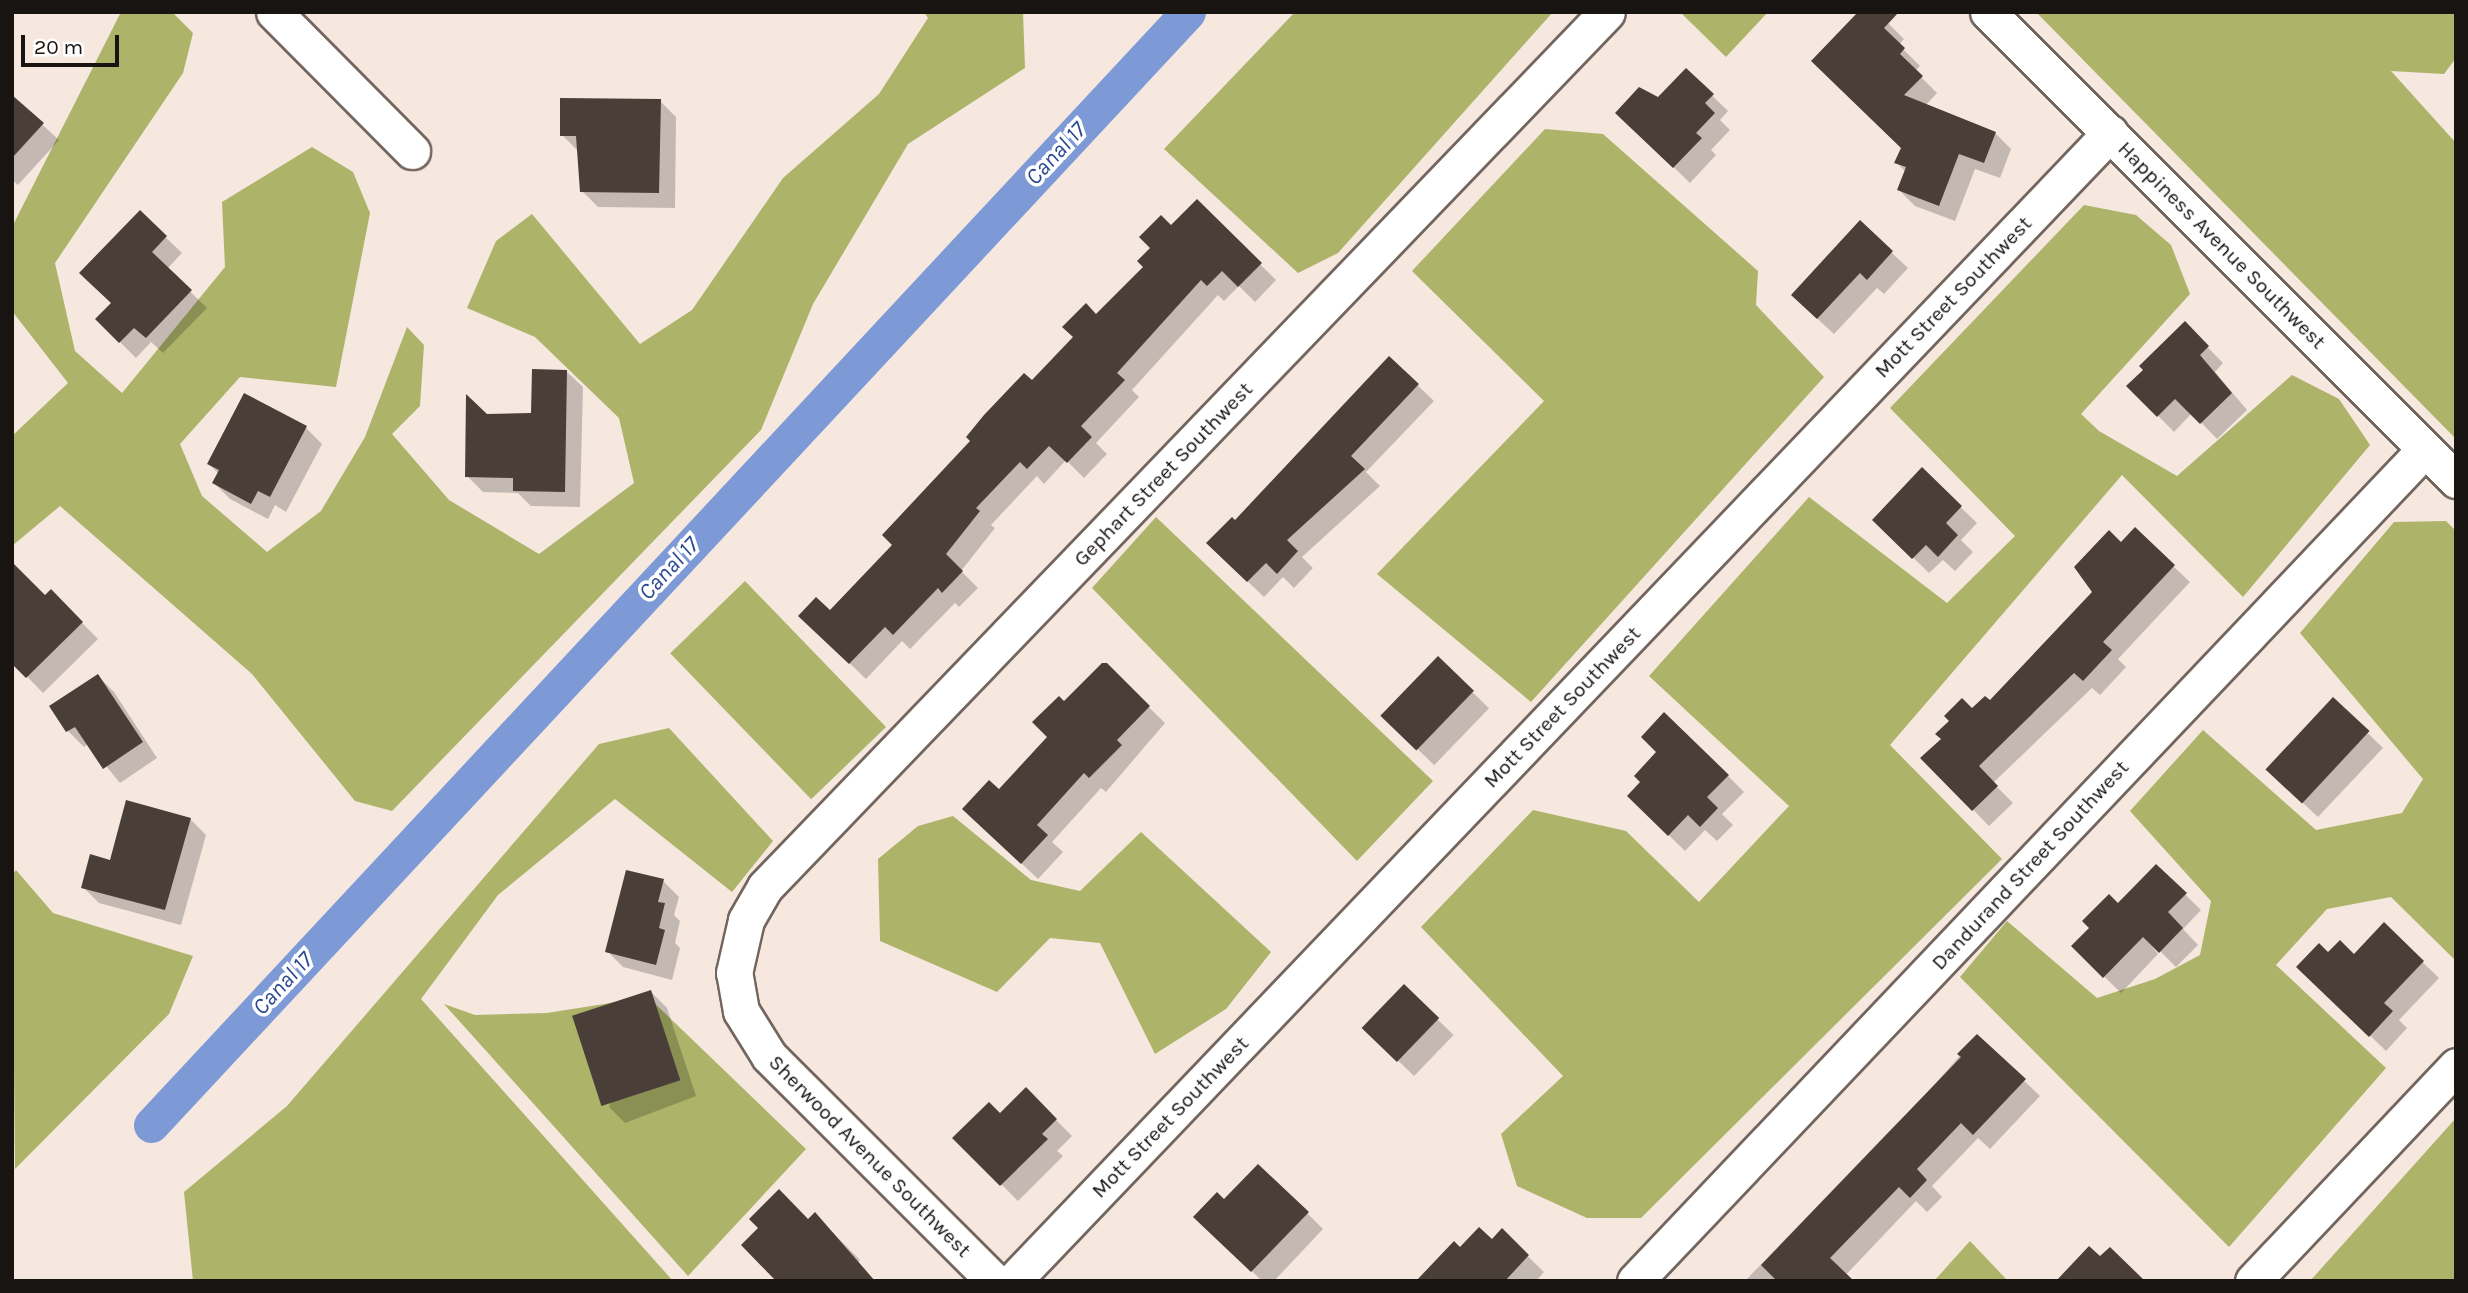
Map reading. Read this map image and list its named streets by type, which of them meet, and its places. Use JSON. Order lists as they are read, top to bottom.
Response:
{
  "streets": {
    "street": [
      "Happiness Avenue Southwest",
      "Mott Street Southwest",
      "Gephart Street Southwest",
      "Dandurand Street Southwest",
      "Sherwood Avenue Southwest"
    ]
  },
  "crossings": [
    ["Happiness Avenue Southwest", "Mott Street Southwest"],
    ["Happiness Avenue Southwest", "Dandurand Street Southwest"],
    ["Gephart Street Southwest", "Sherwood Avenue Southwest"]
  ],
  "water": ["Canal 17"],
  "scale_bar": "20 m"
}
